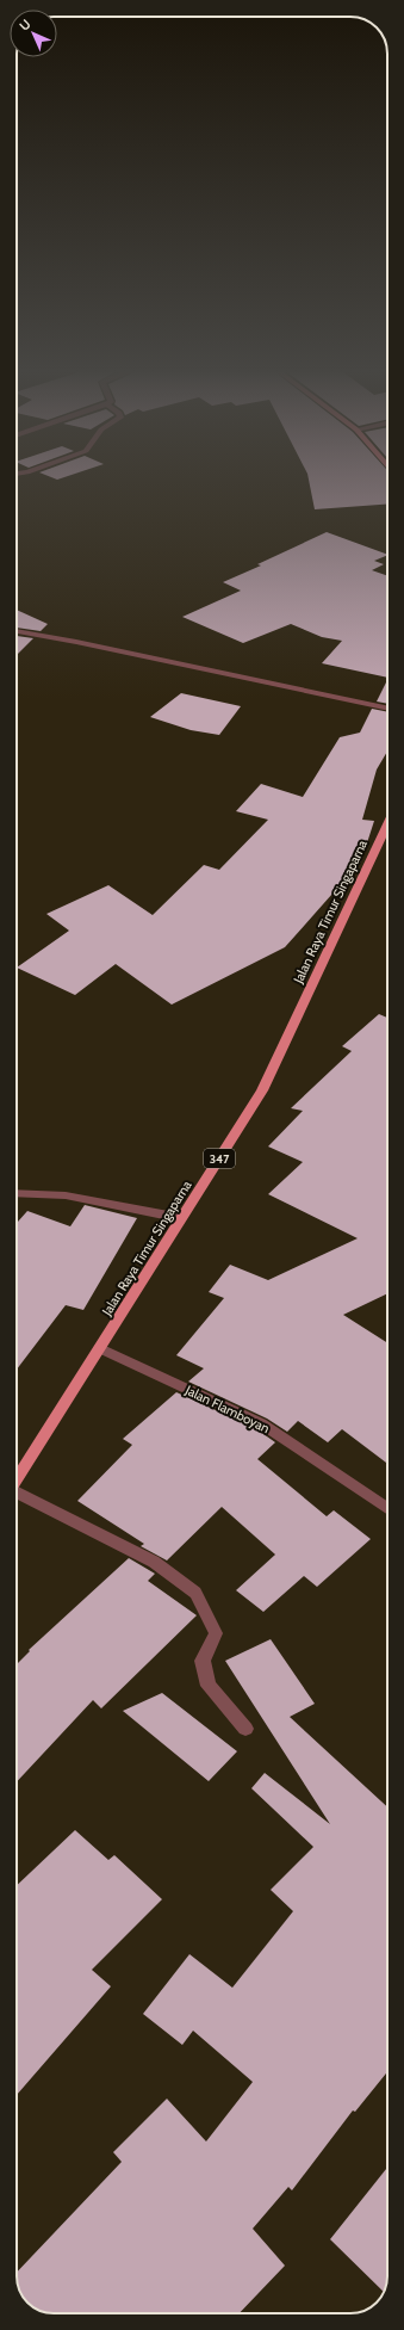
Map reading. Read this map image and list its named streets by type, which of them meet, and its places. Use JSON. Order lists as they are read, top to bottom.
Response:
{
  "streets": {
    "main road": ["Jalan Raya Timur Singaparna", "347"],
    "street": ["Jalan Flamboyan"]
  },
  "crossings": [
    ["Jalan Raya Timur Singaparna", "Jalan Flamboyan"]
  ],
  "north": "top left"
}
